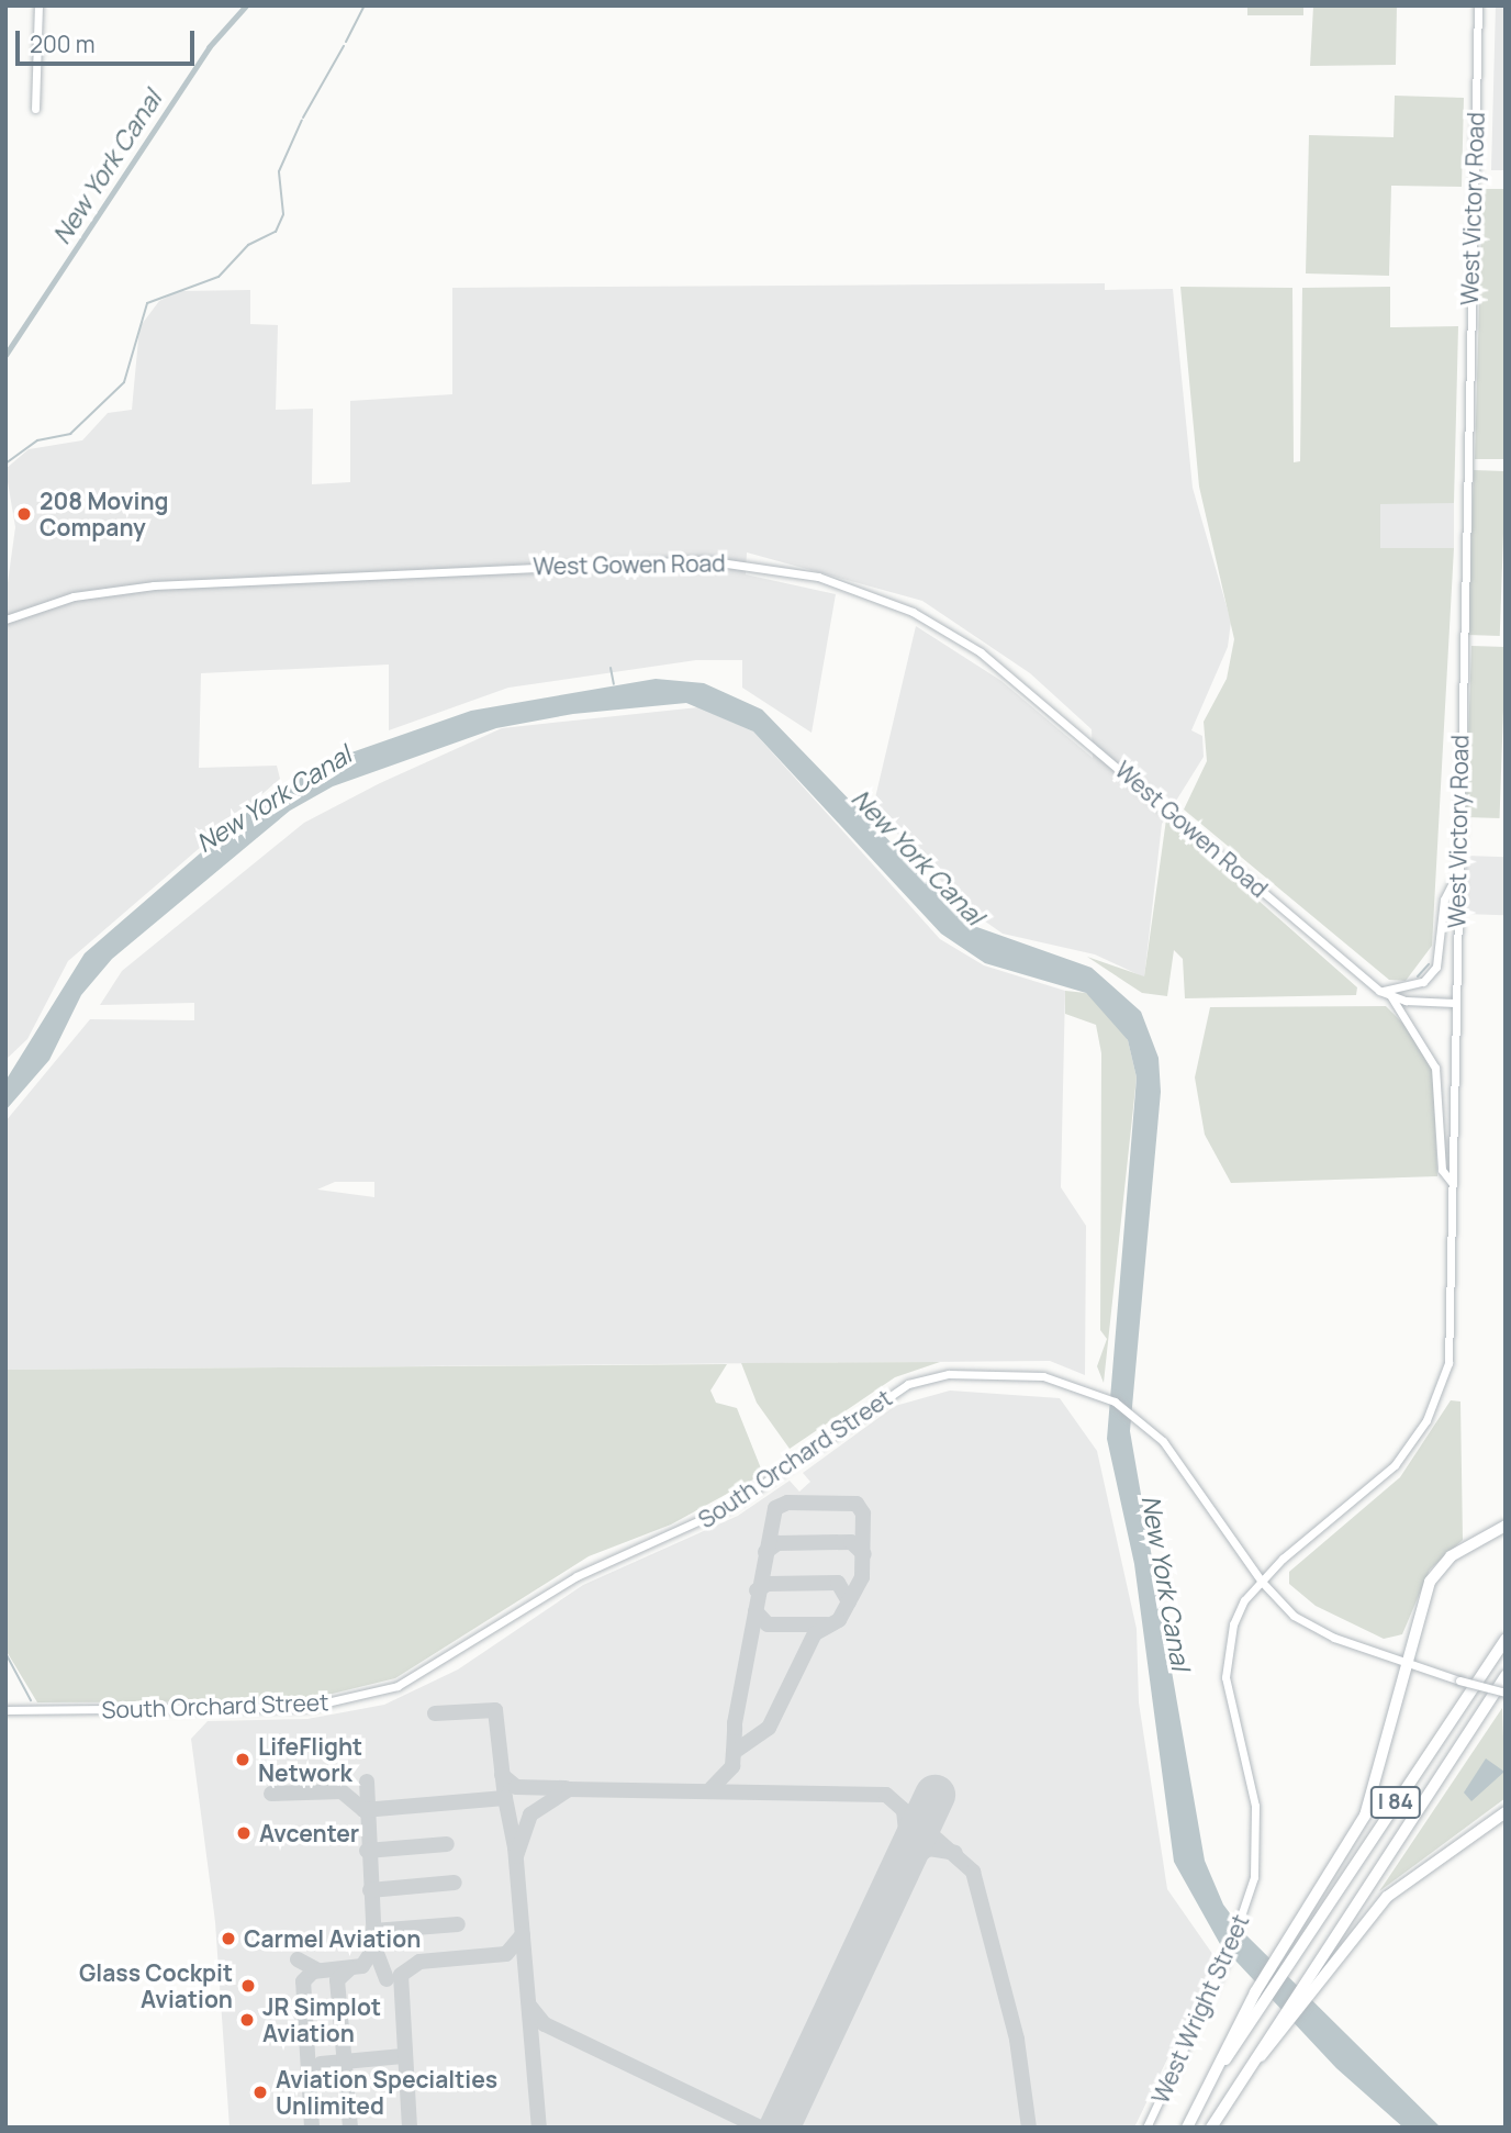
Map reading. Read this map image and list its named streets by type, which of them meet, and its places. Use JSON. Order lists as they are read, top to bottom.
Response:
{
  "streets": {
    "highway": ["I 84"],
    "main road": [
      "West Victory Road",
      "West Gowen Road",
      "South Orchard Street",
      "West Wright Street"
    ]
  },
  "crossings": [
    ["West Victory Road", "West Gowen Road"],
    ["West Victory Road", "South Orchard Street"],
    ["West Victory Road", "West Wright Street"],
    ["South Orchard Street", "West Wright Street"]
  ],
  "water": ["New York Canal"],
  "places": [
    "208 Moving Company",
    "LifeFlight Network",
    "Avcenter",
    "Carmel Aviation",
    "Glass Cockpit Aviation",
    "JR Simplot Aviation",
    "Aviation Specialties Unlimited"
  ],
  "scale_bar": "200 m"
}
